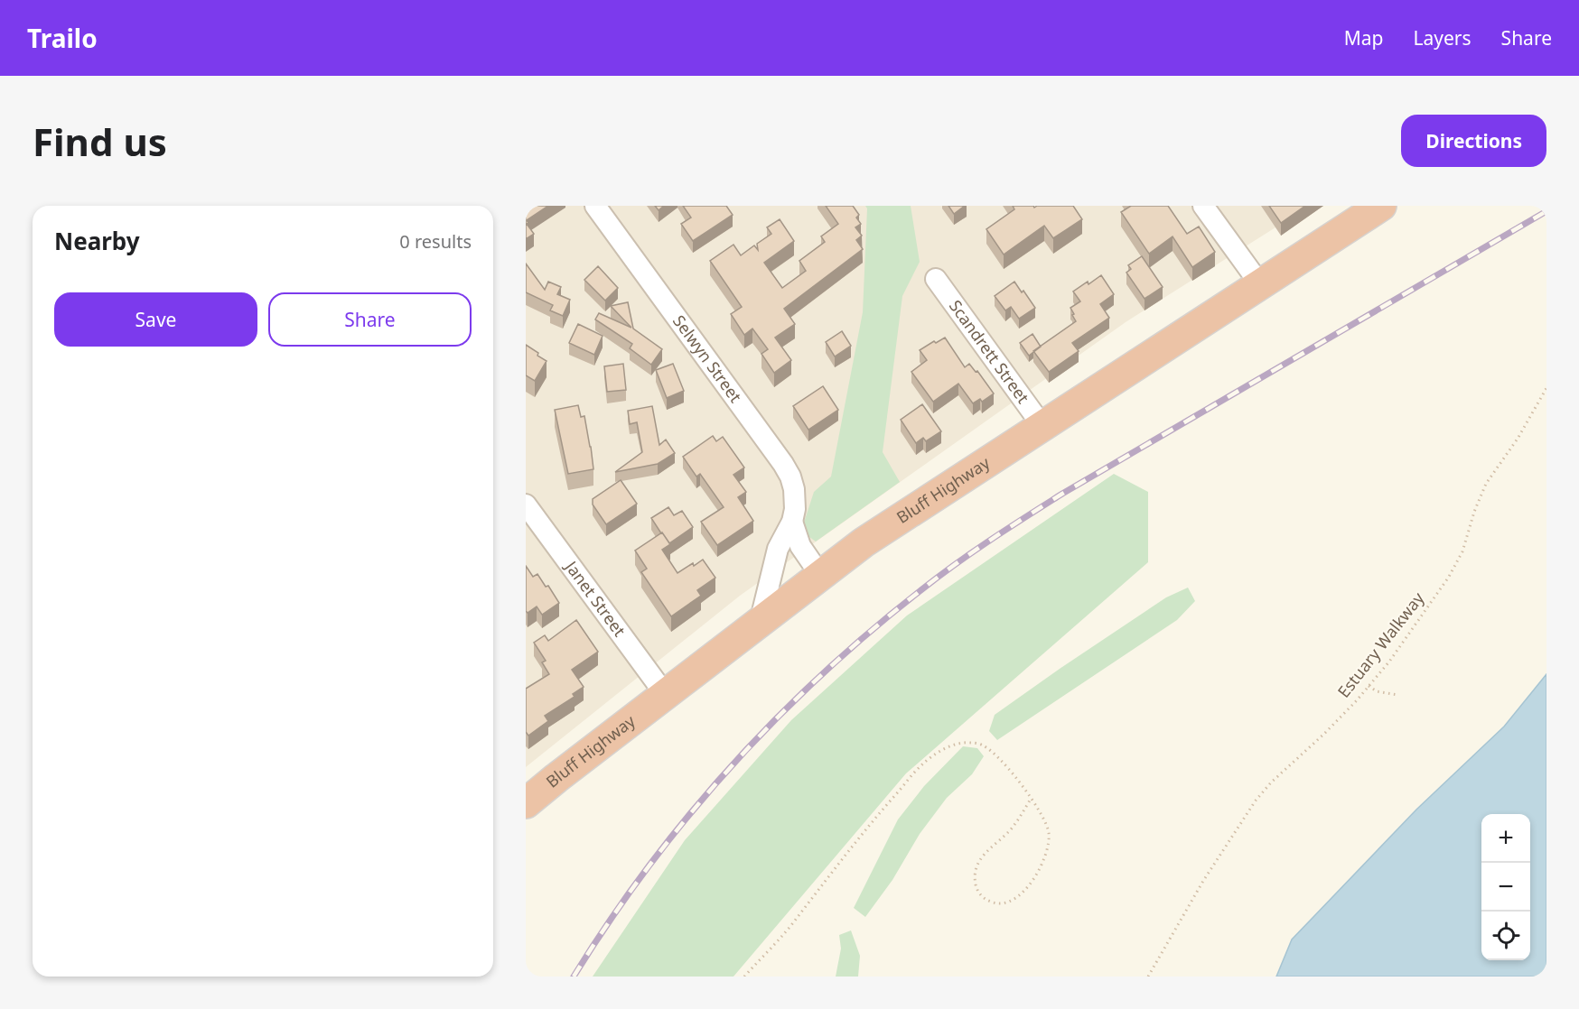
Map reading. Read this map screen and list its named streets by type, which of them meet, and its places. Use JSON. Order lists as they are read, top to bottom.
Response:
{
  "streets": {
    "highway": ["Bluff Highway"],
    "street": ["Scandrett Street", "Selwyn Street", "Janet Street"],
    "path": ["Estuary Walkway"]
  },
  "crossings": [
    ["Scandrett Street", "Bluff Highway"],
    ["Selwyn Street", "Bluff Highway"],
    ["Bluff Highway", "Janet Street"]
  ],
  "page": {
    "header": "Trailo",
    "nav": ["Map", "Layers", "Share"],
    "buttons": [
      "Directions",
      ["Save", "Share"]
    ],
    "title": "Find us",
    "heading": ["Nearby", "0 results"],
    "map_buttons": ["+", "−"]
  }
}
